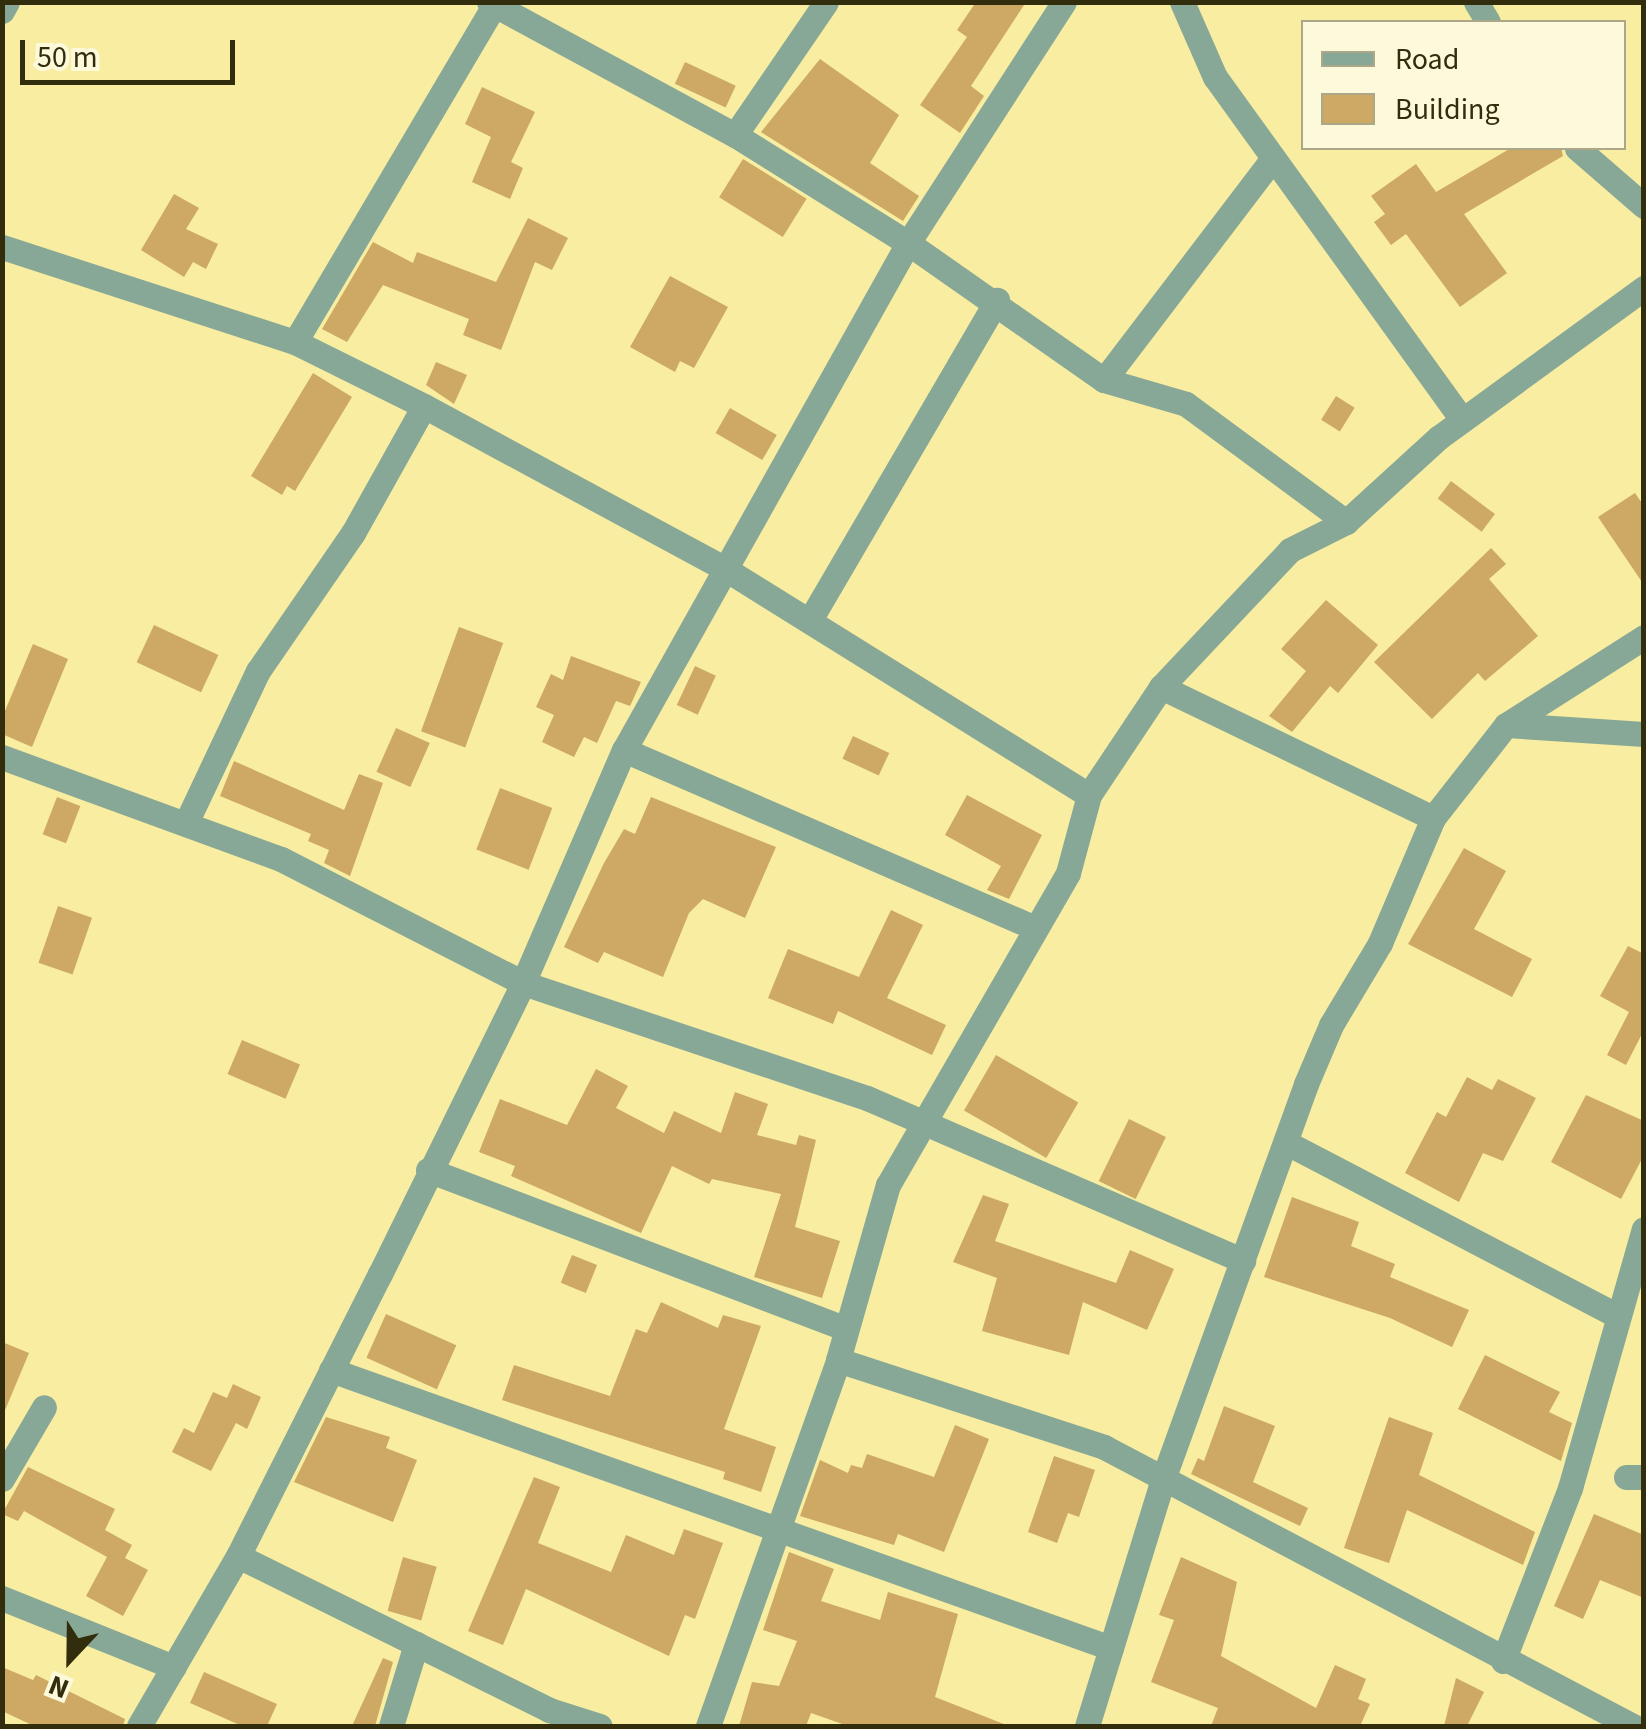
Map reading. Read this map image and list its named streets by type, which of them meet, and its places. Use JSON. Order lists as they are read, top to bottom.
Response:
{
  "legend": ["Road", "Building"],
  "scale_bar": "50 m",
  "north": "bottom"
}
